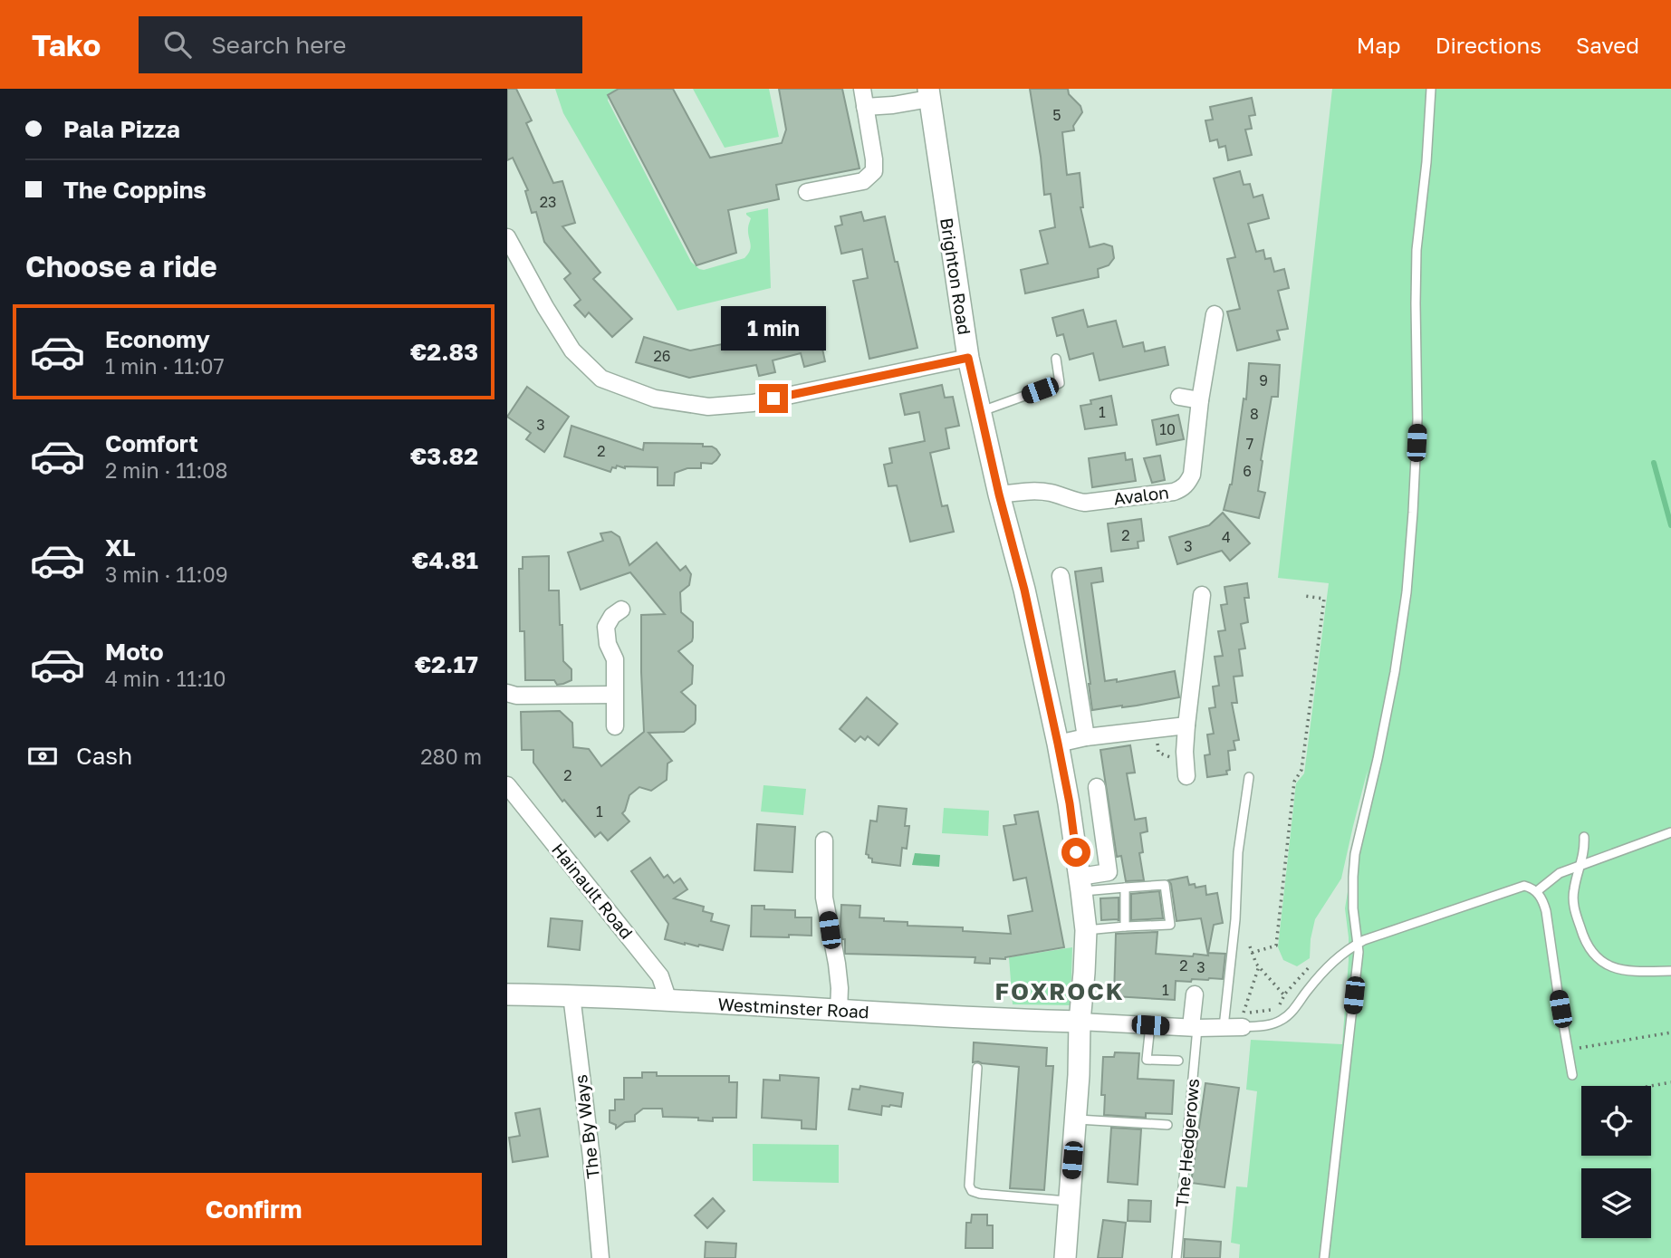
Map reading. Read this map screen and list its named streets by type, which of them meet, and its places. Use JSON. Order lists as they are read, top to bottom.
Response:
{
  "streets": {
    "street": [
      "Brighton Road",
      "Avalon",
      "Hainault Road",
      "Westminster Road",
      "The By Ways"
    ],
    "lane": ["The Hedgerows"]
  },
  "crossings": [
    ["Brighton Road", "Avalon"],
    ["Brighton Road", "Westminster Road"],
    ["Hainault Road", "Westminster Road"],
    ["Westminster Road", "The By Ways"]
  ],
  "districts": ["FOXROCK"],
  "house_numbers": [
    "5",
    "23",
    "26",
    "9",
    "1",
    "8",
    "3",
    "10",
    "7",
    "2",
    "6",
    "2",
    "4",
    "3",
    "2",
    "1",
    "2",
    "3",
    "1"
  ],
  "page": {
    "header": "Tako",
    "search": "Search here",
    "nav": ["Map", "Directions", "Saved"],
    "banner": ["Pala Pizza", "The Coppins"],
    "heading": "Choose a ride",
    "list": [
      {
        "name": "Economy",
        "note": "1 min · 11:07",
        "value": "€2.83"
      },
      {
        "name": "Comfort",
        "note": "2 min · 11:08",
        "value": "€3.82"
      },
      {
        "name": "XL",
        "note": "3 min · 11:09",
        "value": "€4.81"
      },
      {
        "name": "Moto",
        "note": "4 min · 11:10",
        "value": "€2.17"
      }
    ],
    "bubble": "1 min",
    "pay": ["Cash", "280 m"],
    "buttons": "Confirm"
  }
}
